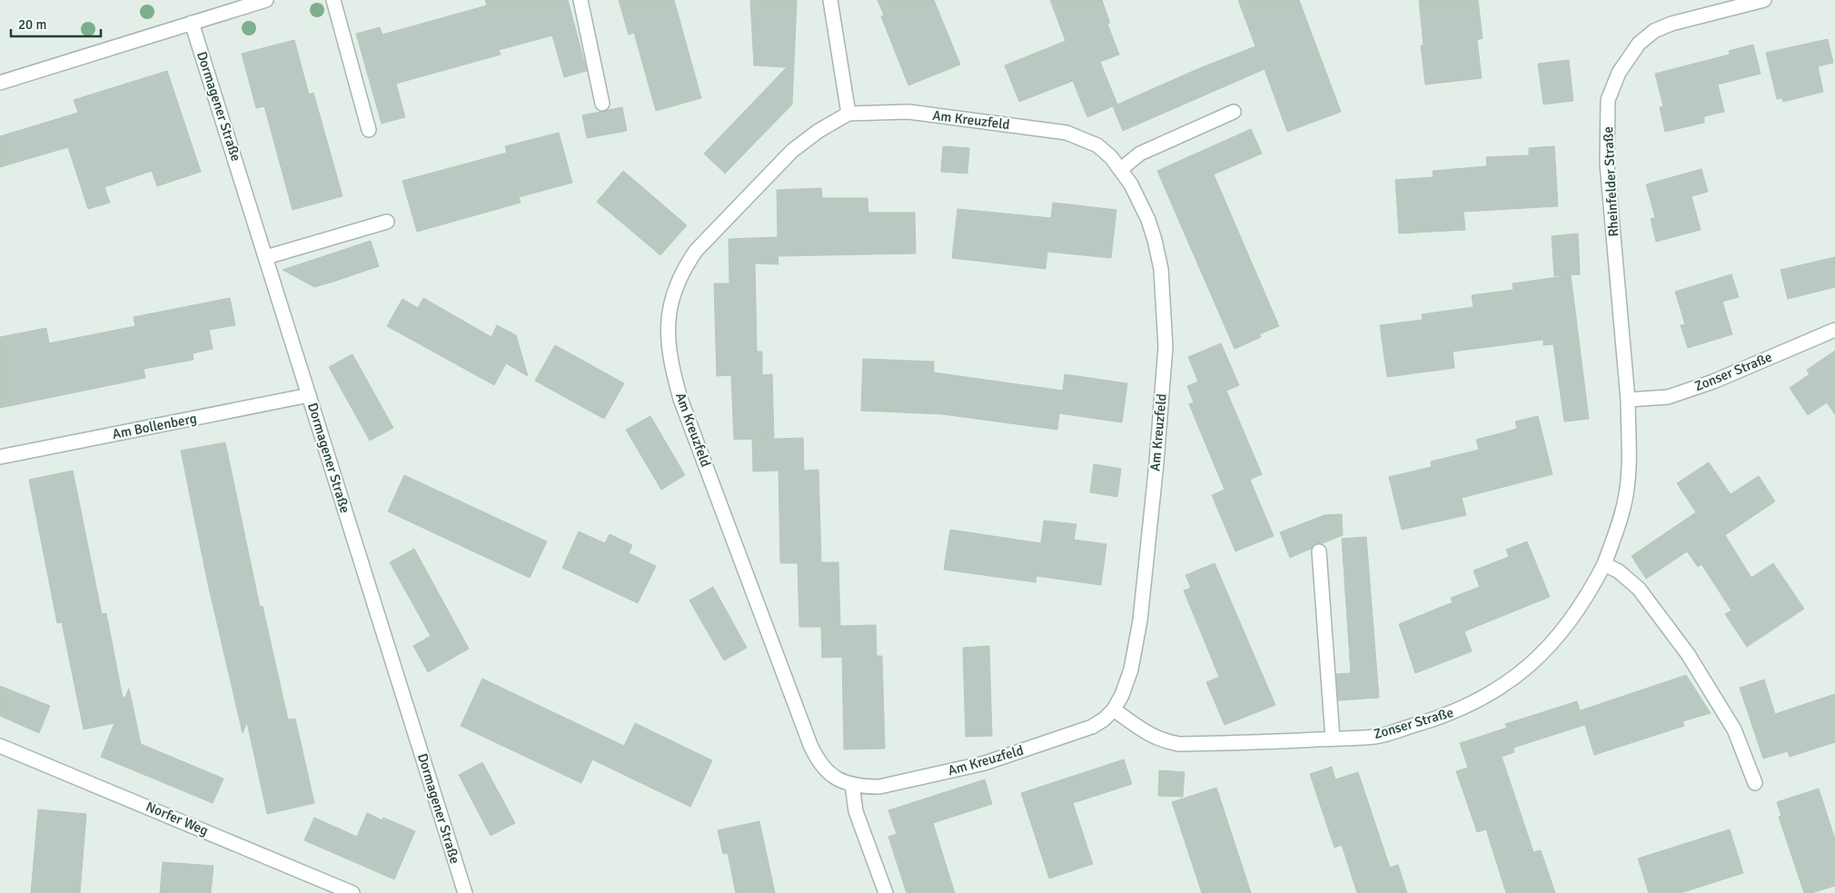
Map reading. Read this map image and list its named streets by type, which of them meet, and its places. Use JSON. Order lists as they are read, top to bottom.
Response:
{
  "streets": {
    "street": [
      "Dormagener Straße",
      "Am Kreuzfeld",
      "Rheinfelder Straße",
      "Zonser Straße",
      "Am Bollenberg",
      "Norfer Weg"
    ]
  },
  "crossings": [
    ["Dormagener Straße", "Am Bollenberg"],
    ["Am Kreuzfeld", "Zonser Straße"],
    ["Rheinfelder Straße", "Zonser Straße"]
  ],
  "scale_bar": "20 m"
}
